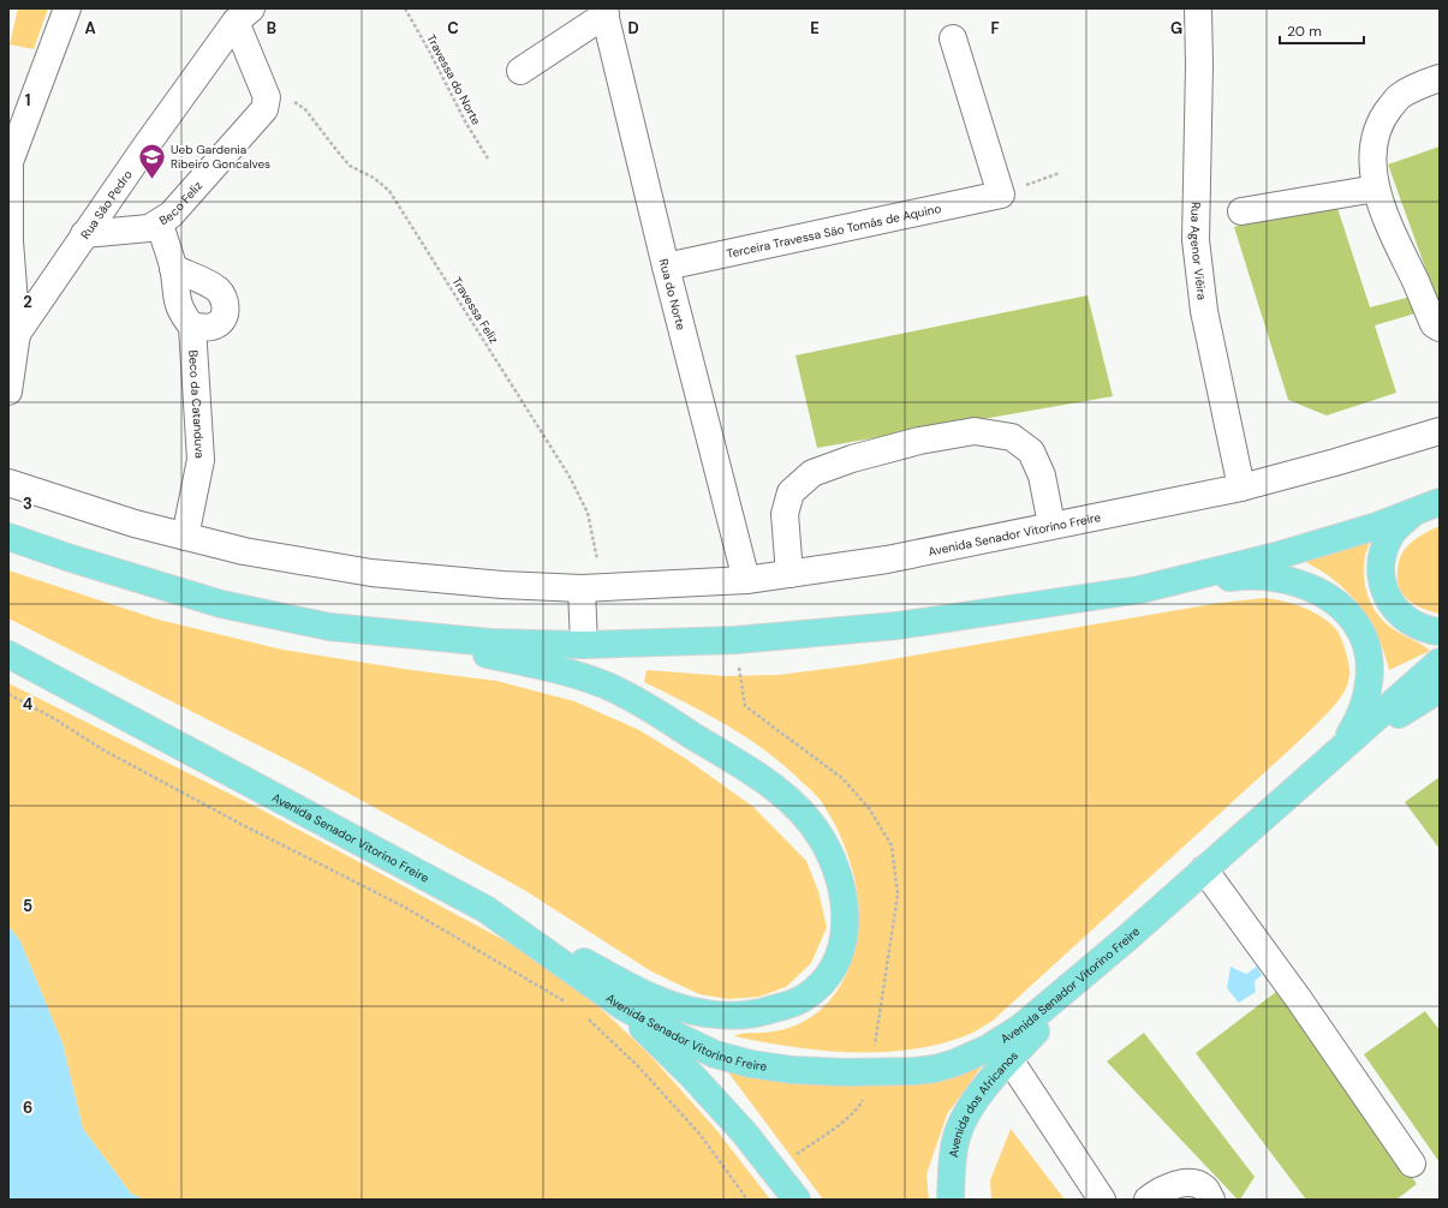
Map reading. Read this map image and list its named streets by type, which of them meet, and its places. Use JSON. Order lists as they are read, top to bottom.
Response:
{
  "streets": {
    "main road": ["Avenida Senador Vitorino Freire", "Avenida dos Africanos"],
    "street": [
      "Beco Feliz",
      "Rua São Pedro",
      "Terceira Travessa São Tomás de Aquino",
      "Rua Agenor Viêira",
      "Rua do Norte",
      "Beco da Catanduva"
    ],
    "path": ["Travessa do Norte", "Travessa Feliz"]
  },
  "crossings": [
    ["Beco Feliz", "Rua São Pedro"],
    ["Beco Feliz", "Travessa Feliz"],
    ["Terceira Travessa São Tomás de Aquino", "Rua do Norte"],
    ["Rua Agenor Viêira", "Avenida Senador Vitorino Freire"],
    ["Rua do Norte", "Avenida Senador Vitorino Freire"],
    ["Travessa Feliz", "Avenida Senador Vitorino Freire"],
    ["Beco da Catanduva", "Avenida Senador Vitorino Freire"],
    ["Avenida Senador Vitorino Freire", "Avenida dos Africanos"]
  ],
  "places": {
    "school or university": ["Ueb Gardenia Ribeiro Goncalves"]
  },
  "scale_bar": "20 m",
  "grid": {
    "columns": [
      "A",
      "B",
      "C",
      "D",
      "E",
      "F",
      "G"
    ],
    "rows": [
      "1",
      "2",
      "3",
      "4",
      "5",
      "6"
    ]
  }
}
